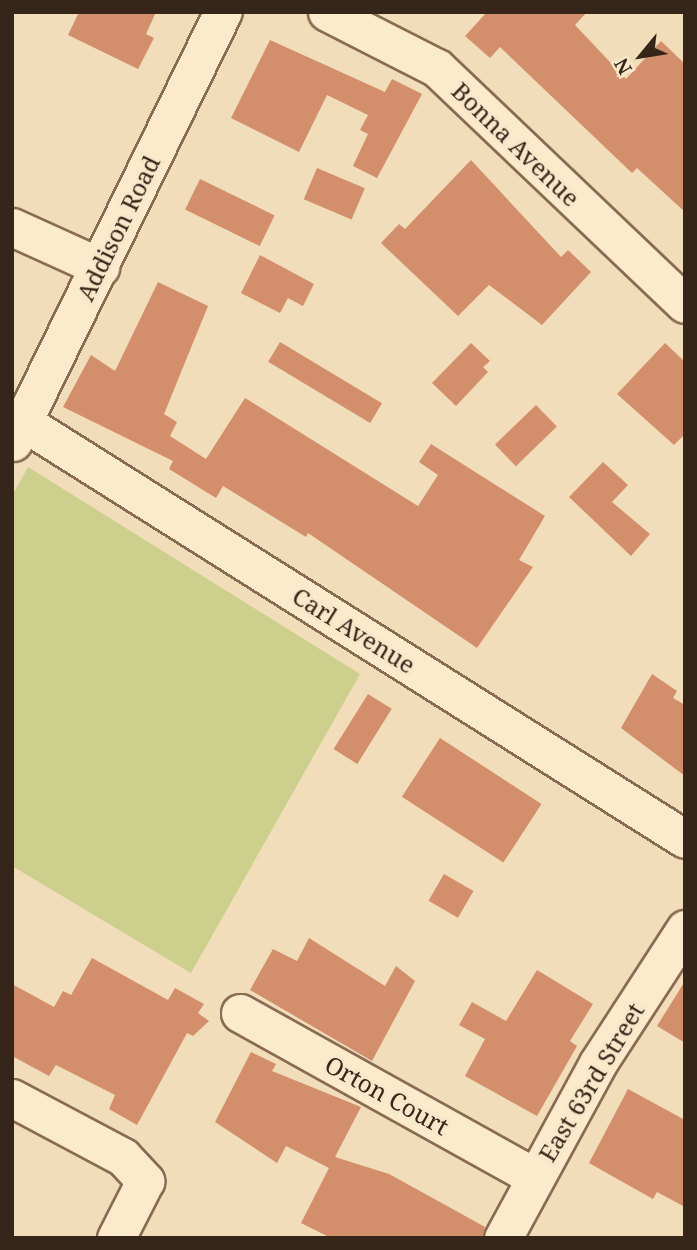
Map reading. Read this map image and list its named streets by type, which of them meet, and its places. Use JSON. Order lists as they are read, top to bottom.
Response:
{
  "streets": {
    "street": [
      "Bonna Avenue",
      "Addison Road",
      "Carl Avenue",
      "East 63rd Street",
      "Orton Court"
    ]
  },
  "crossings": [
    ["Addison Road", "Carl Avenue"],
    ["East 63rd Street", "Orton Court"]
  ],
  "north": "bottom left"
}
